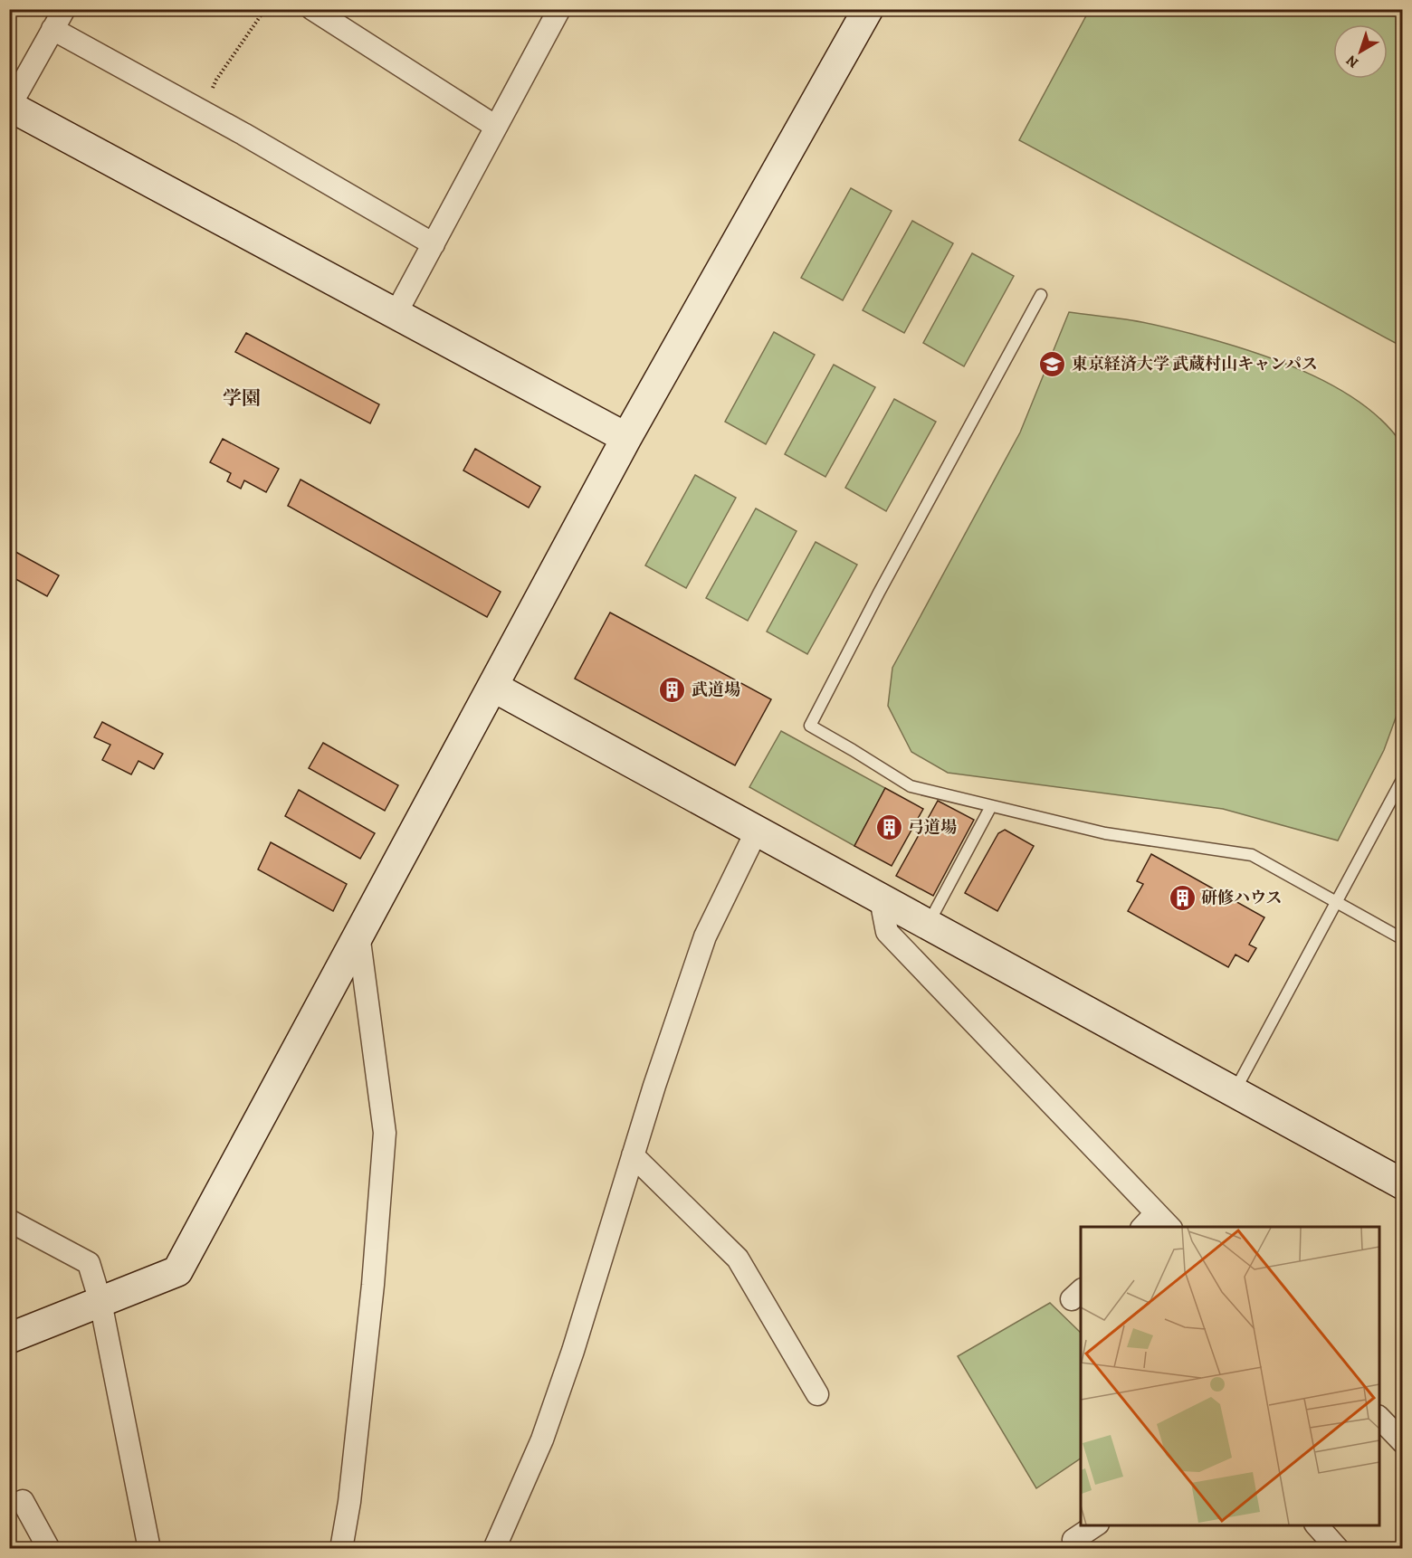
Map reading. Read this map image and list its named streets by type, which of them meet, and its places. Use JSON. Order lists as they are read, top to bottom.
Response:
{
  "districts": ["学園"],
  "places": {
    "school or university": ["東京経済大学 武蔵村山キャンパス"],
    "building": ["武道場", "弓道場", "研修ハウス"]
  },
  "north": "bottom left"
}
